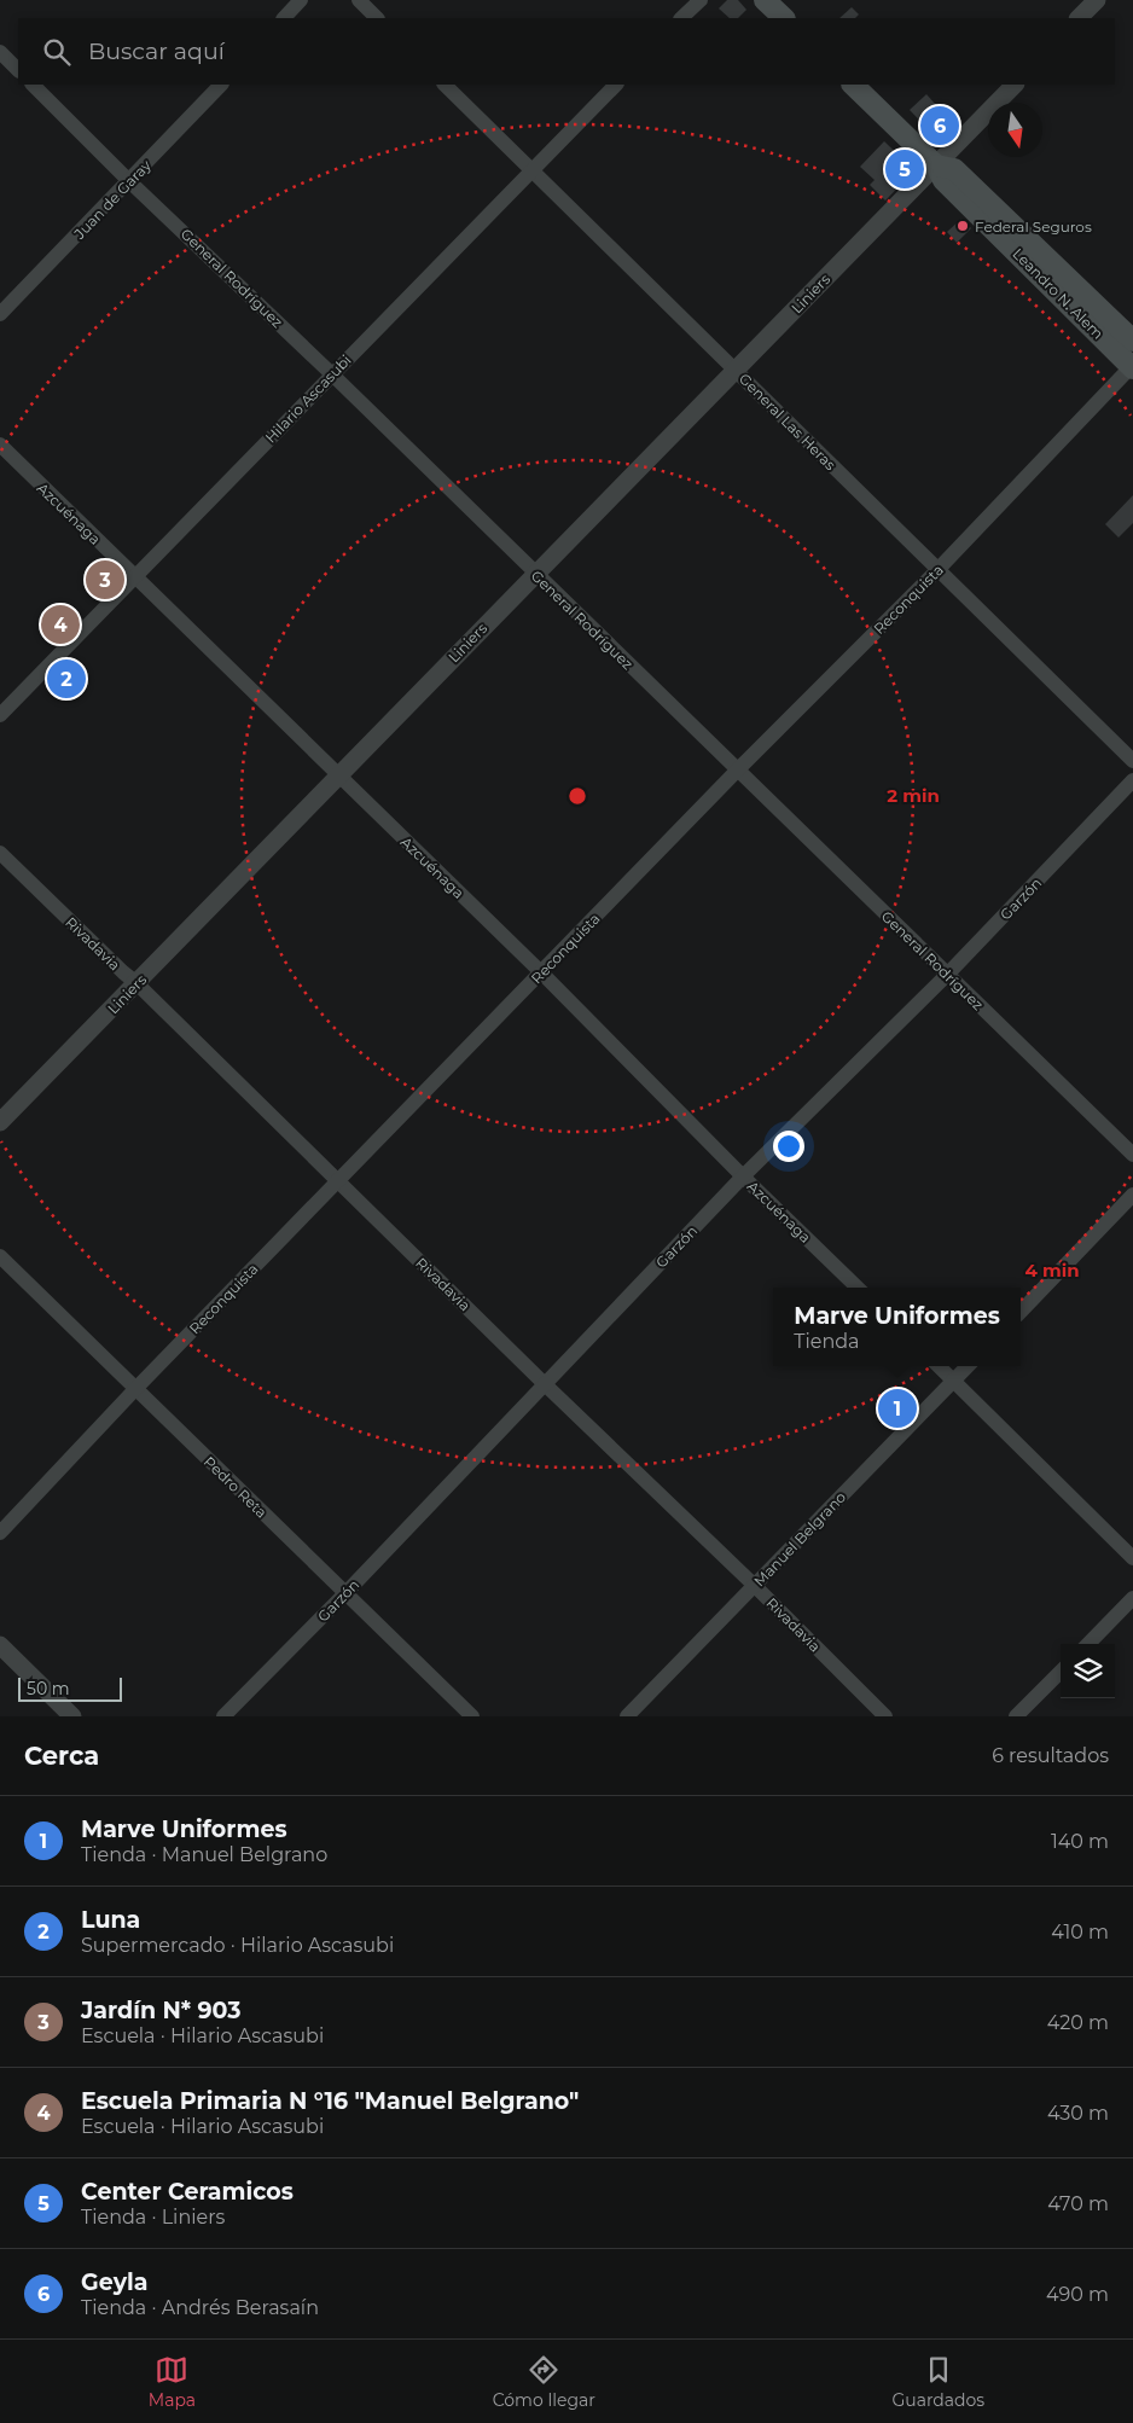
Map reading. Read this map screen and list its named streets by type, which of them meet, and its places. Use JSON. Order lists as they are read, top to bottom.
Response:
{
  "streets": {
    "main road": ["Leandro N. Alem"],
    "street": [
      "Juan de Garay",
      "General Rodríguez",
      "Liniers",
      "Hilario Ascasubi",
      "General Las Heras",
      "Azcuénaga",
      "Reconquista",
      "Garzón",
      "Rivadavia",
      "Pedro Reta",
      "Manuel Belgrano"
    ]
  },
  "crossings": [
    ["Juan de Garay", "General Rodríguez"],
    ["General Rodríguez", "Liniers"],
    ["General Rodríguez", "Hilario Ascasubi"],
    ["General Rodríguez", "Reconquista"],
    ["General Rodríguez", "Garzón"],
    ["Liniers", "Leandro N. Alem"],
    ["Liniers", "General Las Heras"],
    ["Liniers", "Azcuénaga"],
    ["Liniers", "Rivadavia"],
    ["Leandro N. Alem", "Reconquista"],
    ["Hilario Ascasubi", "General Las Heras"],
    ["Hilario Ascasubi", "Azcuénaga"],
    ["General Las Heras", "Reconquista"],
    ["Azcuénaga", "Reconquista"],
    ["Azcuénaga", "Garzón"],
    ["Reconquista", "Rivadavia"],
    ["Reconquista", "Pedro Reta"],
    ["Garzón", "Rivadavia"],
    ["Garzón", "Pedro Reta"],
    ["Rivadavia", "Manuel Belgrano"]
  ],
  "places": ["Federal Seguros"],
  "scale_bar": "50 m",
  "north": "bottom",
  "page": {
    "search": "Buscar aquí",
    "pins": [
      "6",
      "5",
      "3",
      "4",
      "2",
      "1"
    ],
    "popup": ["Marve Uniformes", "Tienda"],
    "scale": "50 m",
    "heading": ["Cerca", "6 resultados"],
    "list": [
      {
        "mark": "1",
        "name": "Marve Uniformes",
        "note": "Tienda · Manuel Belgrano",
        "value": "140 m"
      },
      {
        "mark": "2",
        "name": "Luna",
        "note": "Supermercado · Hilario Ascasubi",
        "value": "410 m"
      },
      {
        "mark": "3",
        "name": "Jardín N* 903",
        "note": "Escuela · Hilario Ascasubi",
        "value": "420 m"
      },
      {
        "mark": "4",
        "name": "Escuela Primaria N °16 \"Manuel Belgrano\"",
        "note": "Escuela · Hilario Ascasubi",
        "value": "430 m"
      },
      {
        "mark": "5",
        "name": "Center Ceramicos",
        "note": "Tienda · Liniers",
        "value": "470 m"
      },
      {
        "mark": "6",
        "name": "Geyla",
        "note": "Tienda · Andrés Berasaín",
        "value": "490 m"
      }
    ],
    "nav": ["Mapa", "Cómo llegar", "Guardados"]
  },
  "rings": ["2 min", "4 min"]
}
